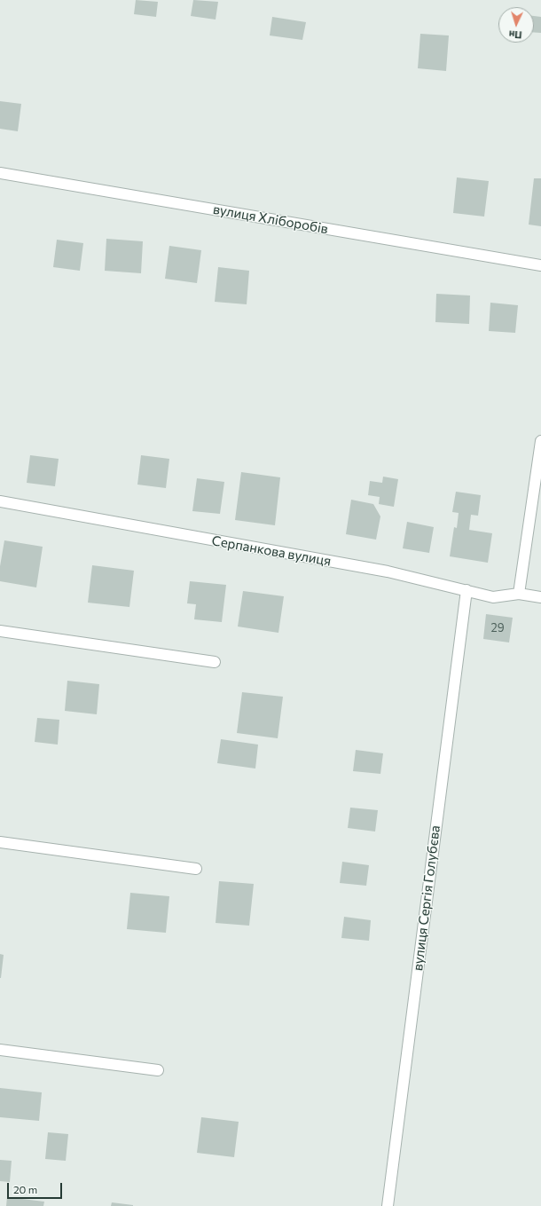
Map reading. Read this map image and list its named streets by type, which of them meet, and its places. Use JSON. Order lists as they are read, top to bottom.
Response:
{
  "streets": {
    "street": ["вулиця Хліборобів", "Серпанкова вулиця", "вулиця Сергія Голубєва"]
  },
  "crossings": [
    ["Серпанкова вулиця", "вулиця Сергія Голубєва"]
  ],
  "house_numbers": ["29"],
  "scale_bar": "20 m",
  "north": "bottom"
}
